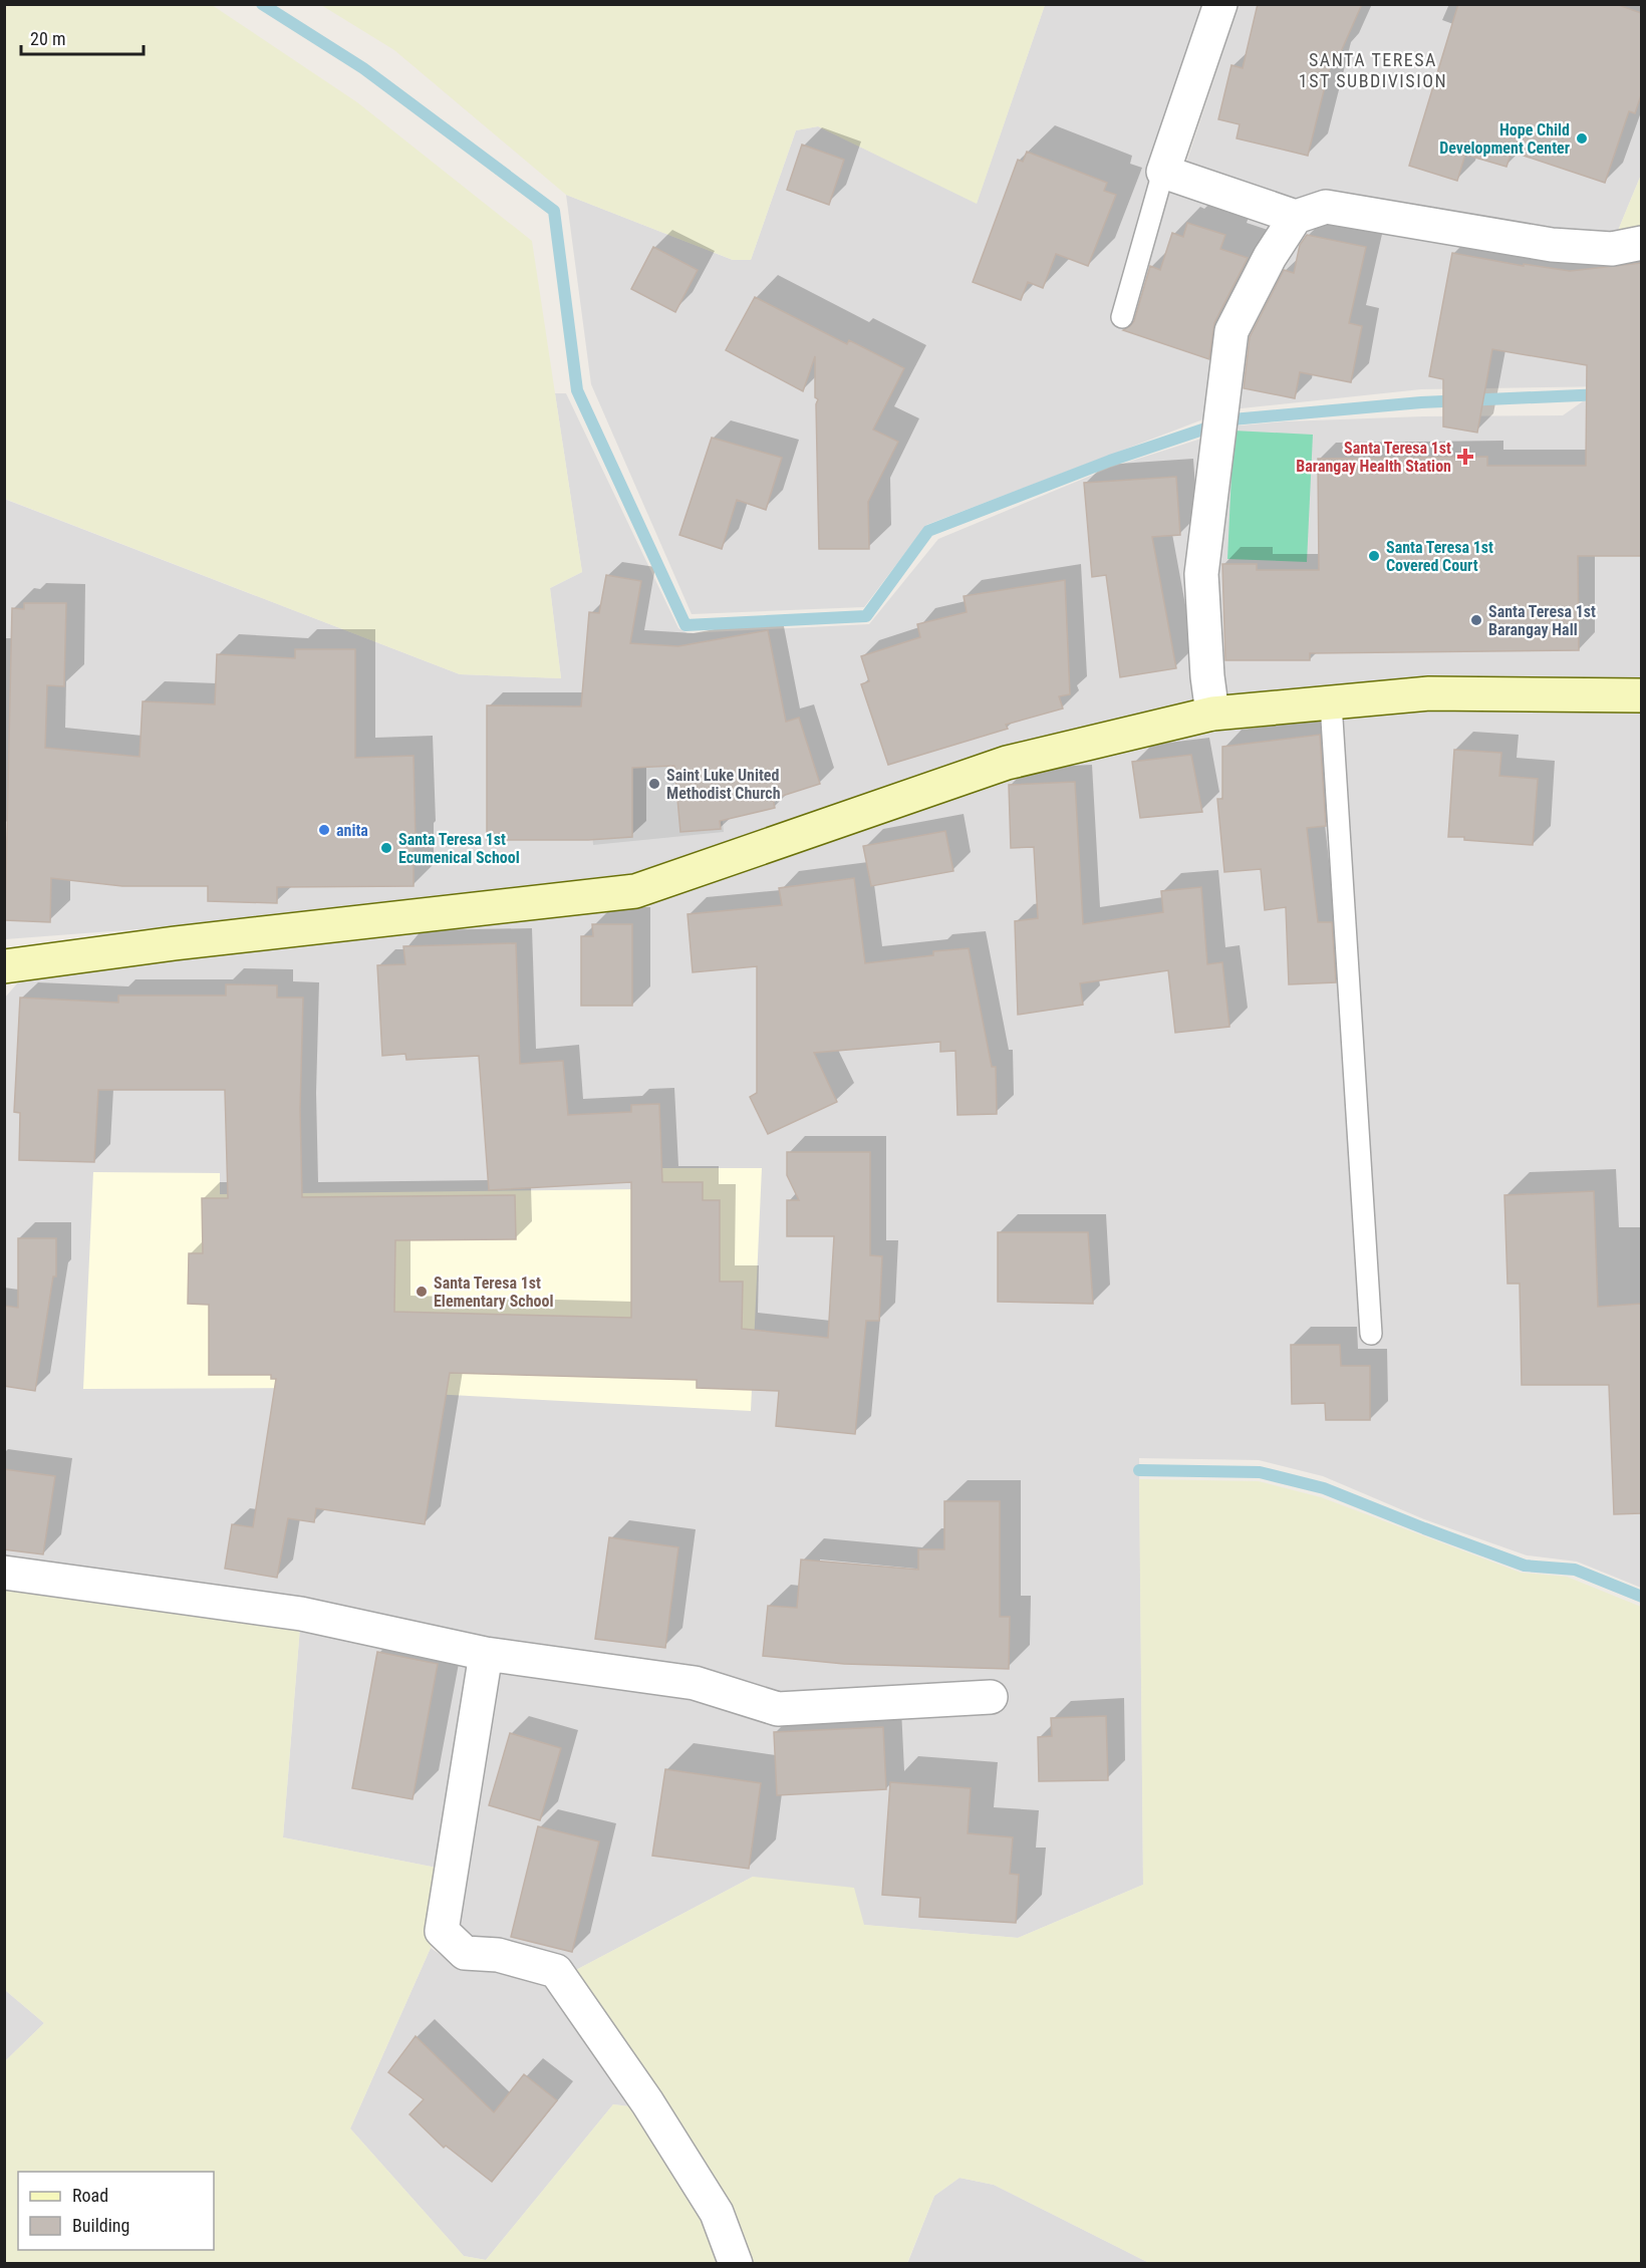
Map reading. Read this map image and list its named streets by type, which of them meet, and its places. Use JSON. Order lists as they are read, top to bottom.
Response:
{
  "districts": ["SANTA TERESA 1ST SUBDIVISION"],
  "places": {
    "other": [
      "Hope Child Development Center",
      "Santa Teresa 1st Covered Court",
      "Santa Teresa 1st Barangay Hall",
      "Saint Luke United Methodist Church",
      "anita",
      "Santa Teresa 1st Ecumenical School",
      "Santa Teresa 1st Elementary School"
    ],
    "health": ["Santa Teresa 1st Barangay Health Station"]
  },
  "legend": ["Road", "Building"],
  "scale_bar": "20 m"
}
